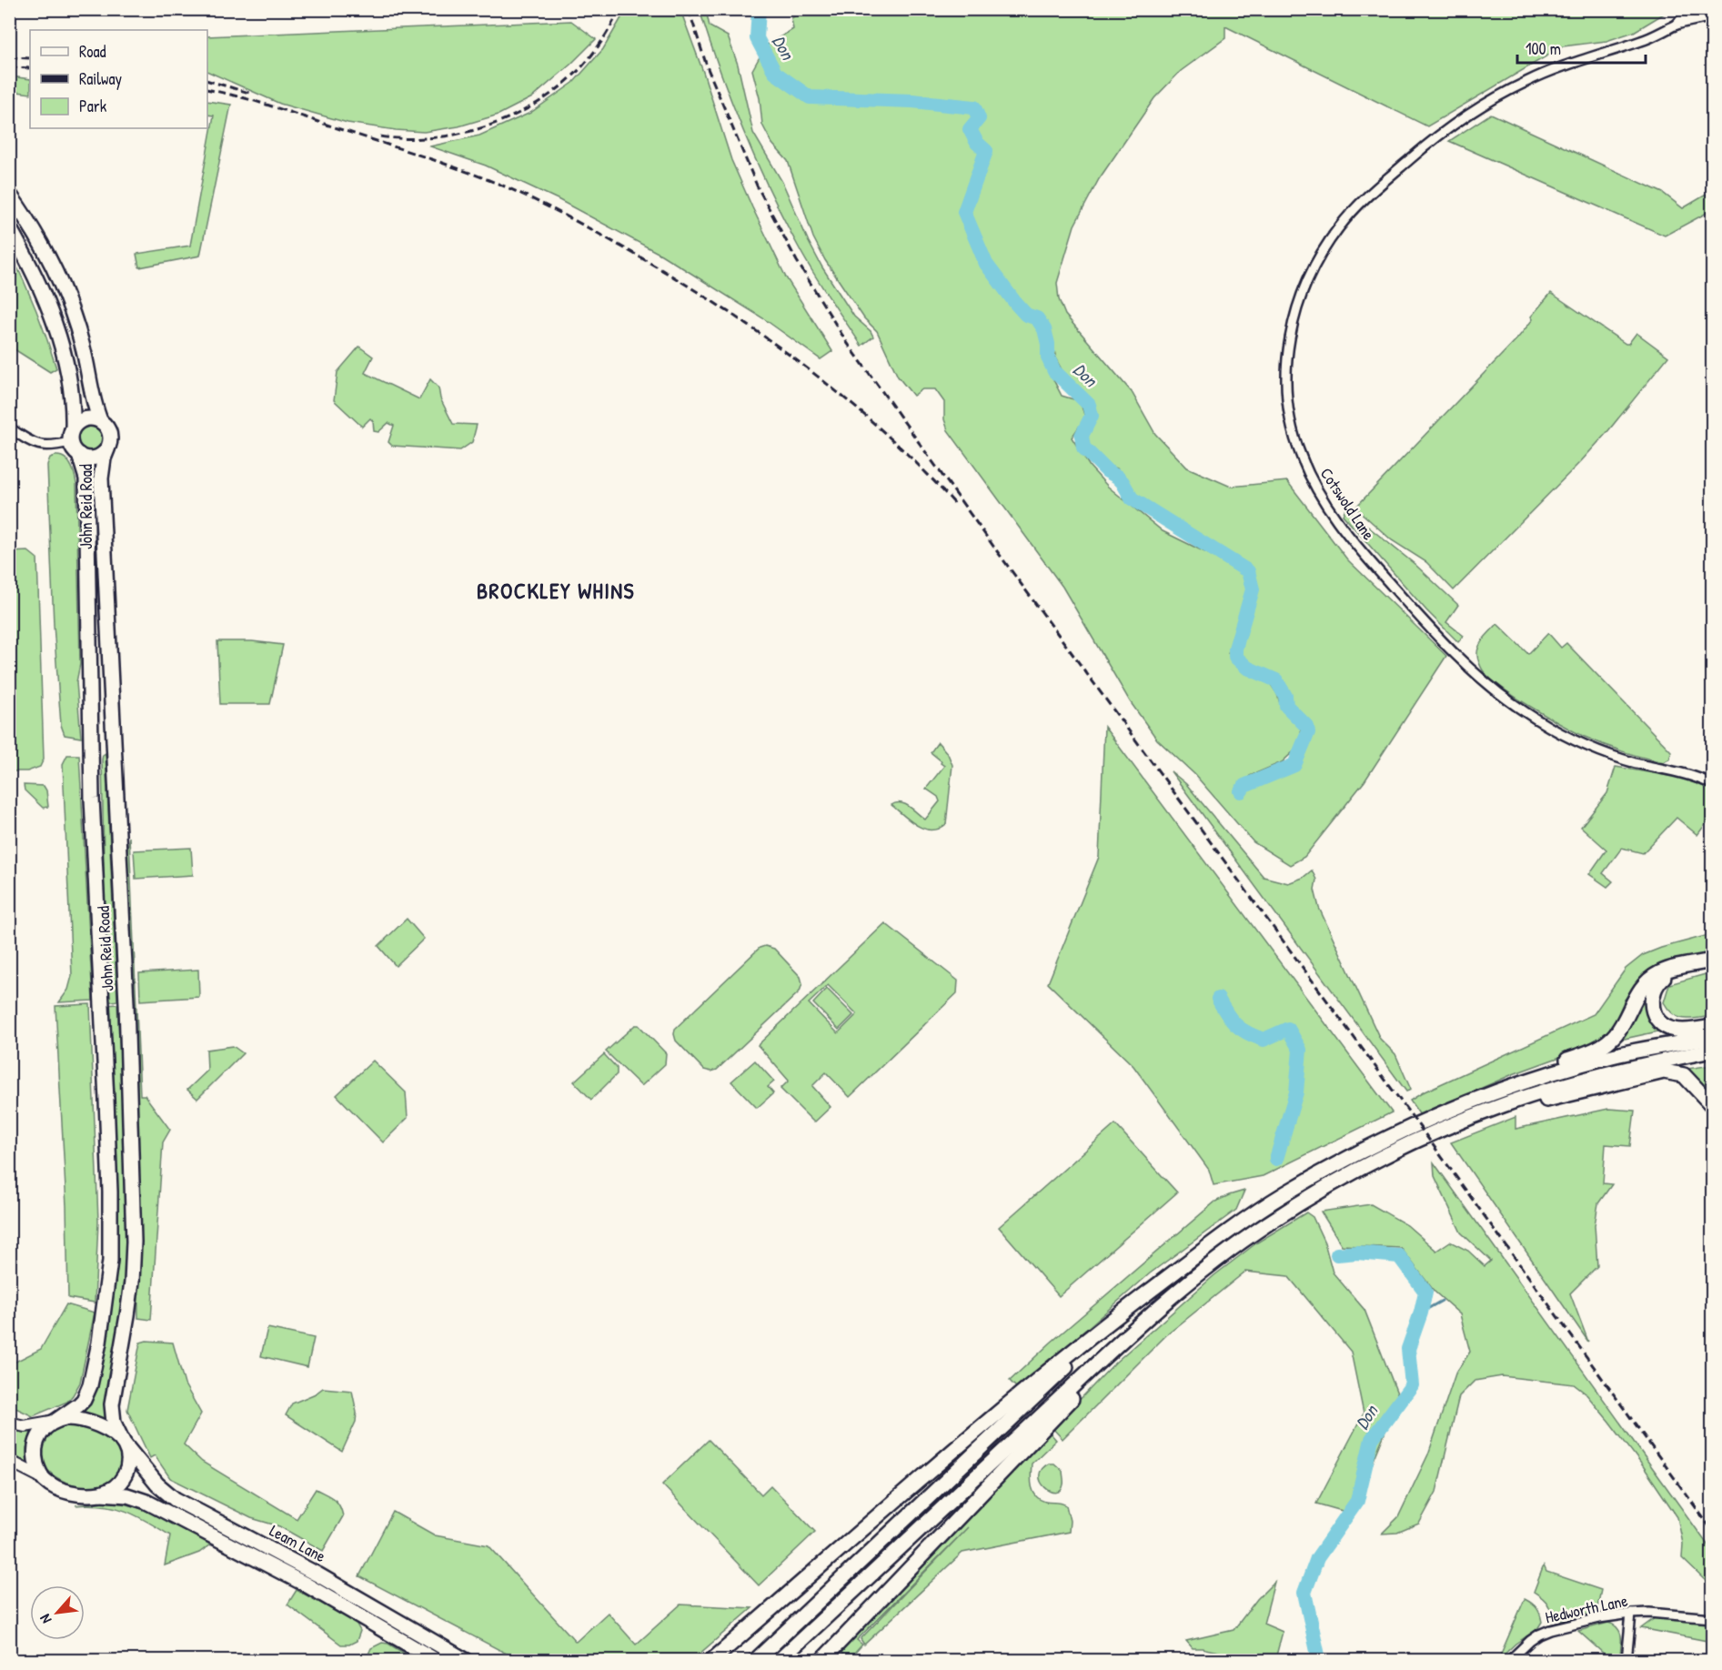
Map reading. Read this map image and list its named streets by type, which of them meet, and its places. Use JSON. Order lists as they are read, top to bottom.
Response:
{
  "streets": {
    "highway": ["John Reid Road", "Leam Lane"],
    "street": ["Cotswold Lane", "Hedworth Lane"]
  },
  "crossings": [
    ["John Reid Road", "Leam Lane"]
  ],
  "districts": ["BROCKLEY WHINS"],
  "water": ["Don"],
  "legend": ["Road", "Railway", "Park"],
  "scale_bar": "100 m",
  "north": "bottom left"
}
